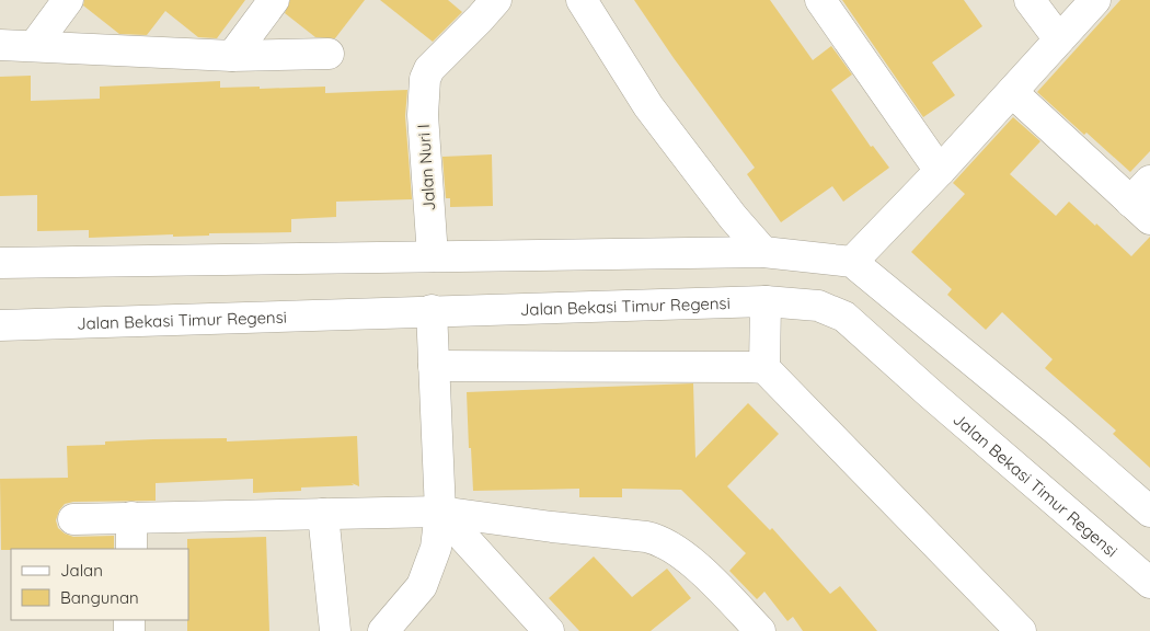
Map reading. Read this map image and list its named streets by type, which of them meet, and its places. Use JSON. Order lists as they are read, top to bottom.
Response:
{
  "streets": {
    "street": ["Jalan Nuri I", "Jalan Bekasi Timur Regensi"]
  },
  "legend": ["Jalan", "Bangunan"]
}
